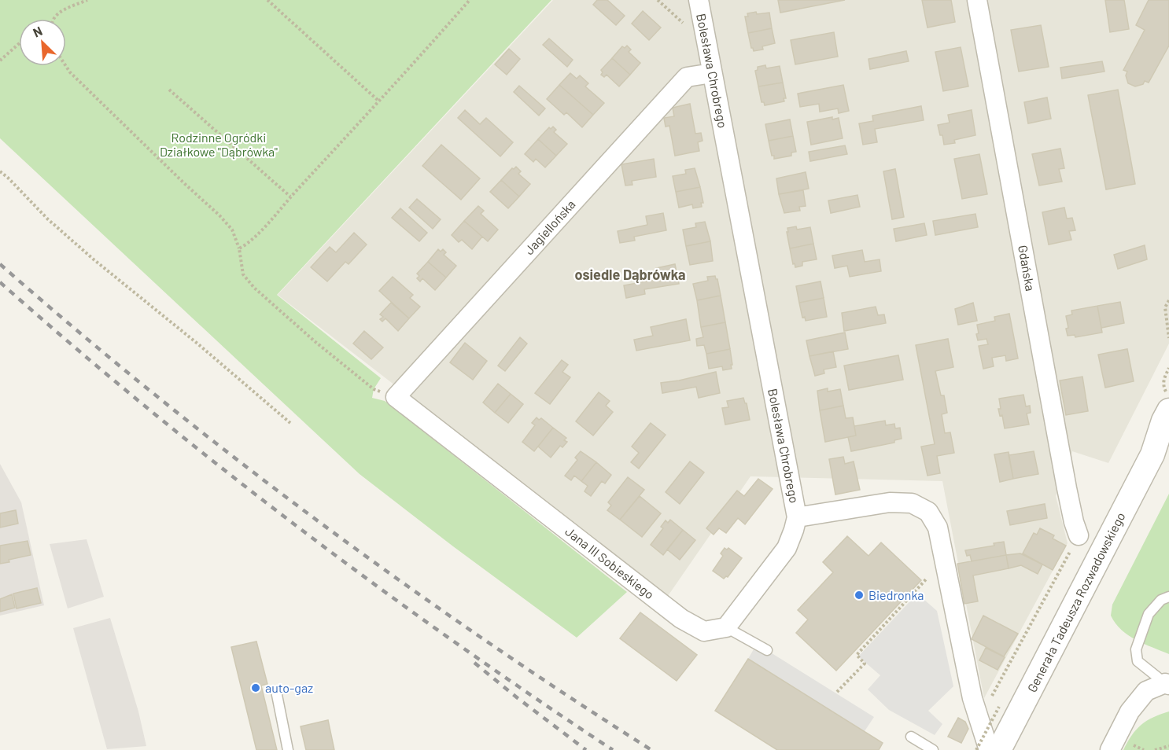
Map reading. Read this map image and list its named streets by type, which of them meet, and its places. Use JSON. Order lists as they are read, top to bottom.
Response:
{
  "streets": {
    "street": [
      "Bolesława Chrobrego",
      "Jagiellońska",
      "Gdańska",
      "Jana III Sobieskiego",
      "Generała Tadeusza Rozwadowskiego"
    ]
  },
  "crossings": [
    ["Bolesława Chrobrego", "Jagiellońska"],
    ["Jagiellońska", "Jana III Sobieskiego"]
  ],
  "districts": ["osiedle Dąbrówka"],
  "parks": ["Rodzinne Ogródki Działkowe \"Dąbrówka\""],
  "places": ["Biedronka", "auto-gaz"],
  "north": "top left"
}
